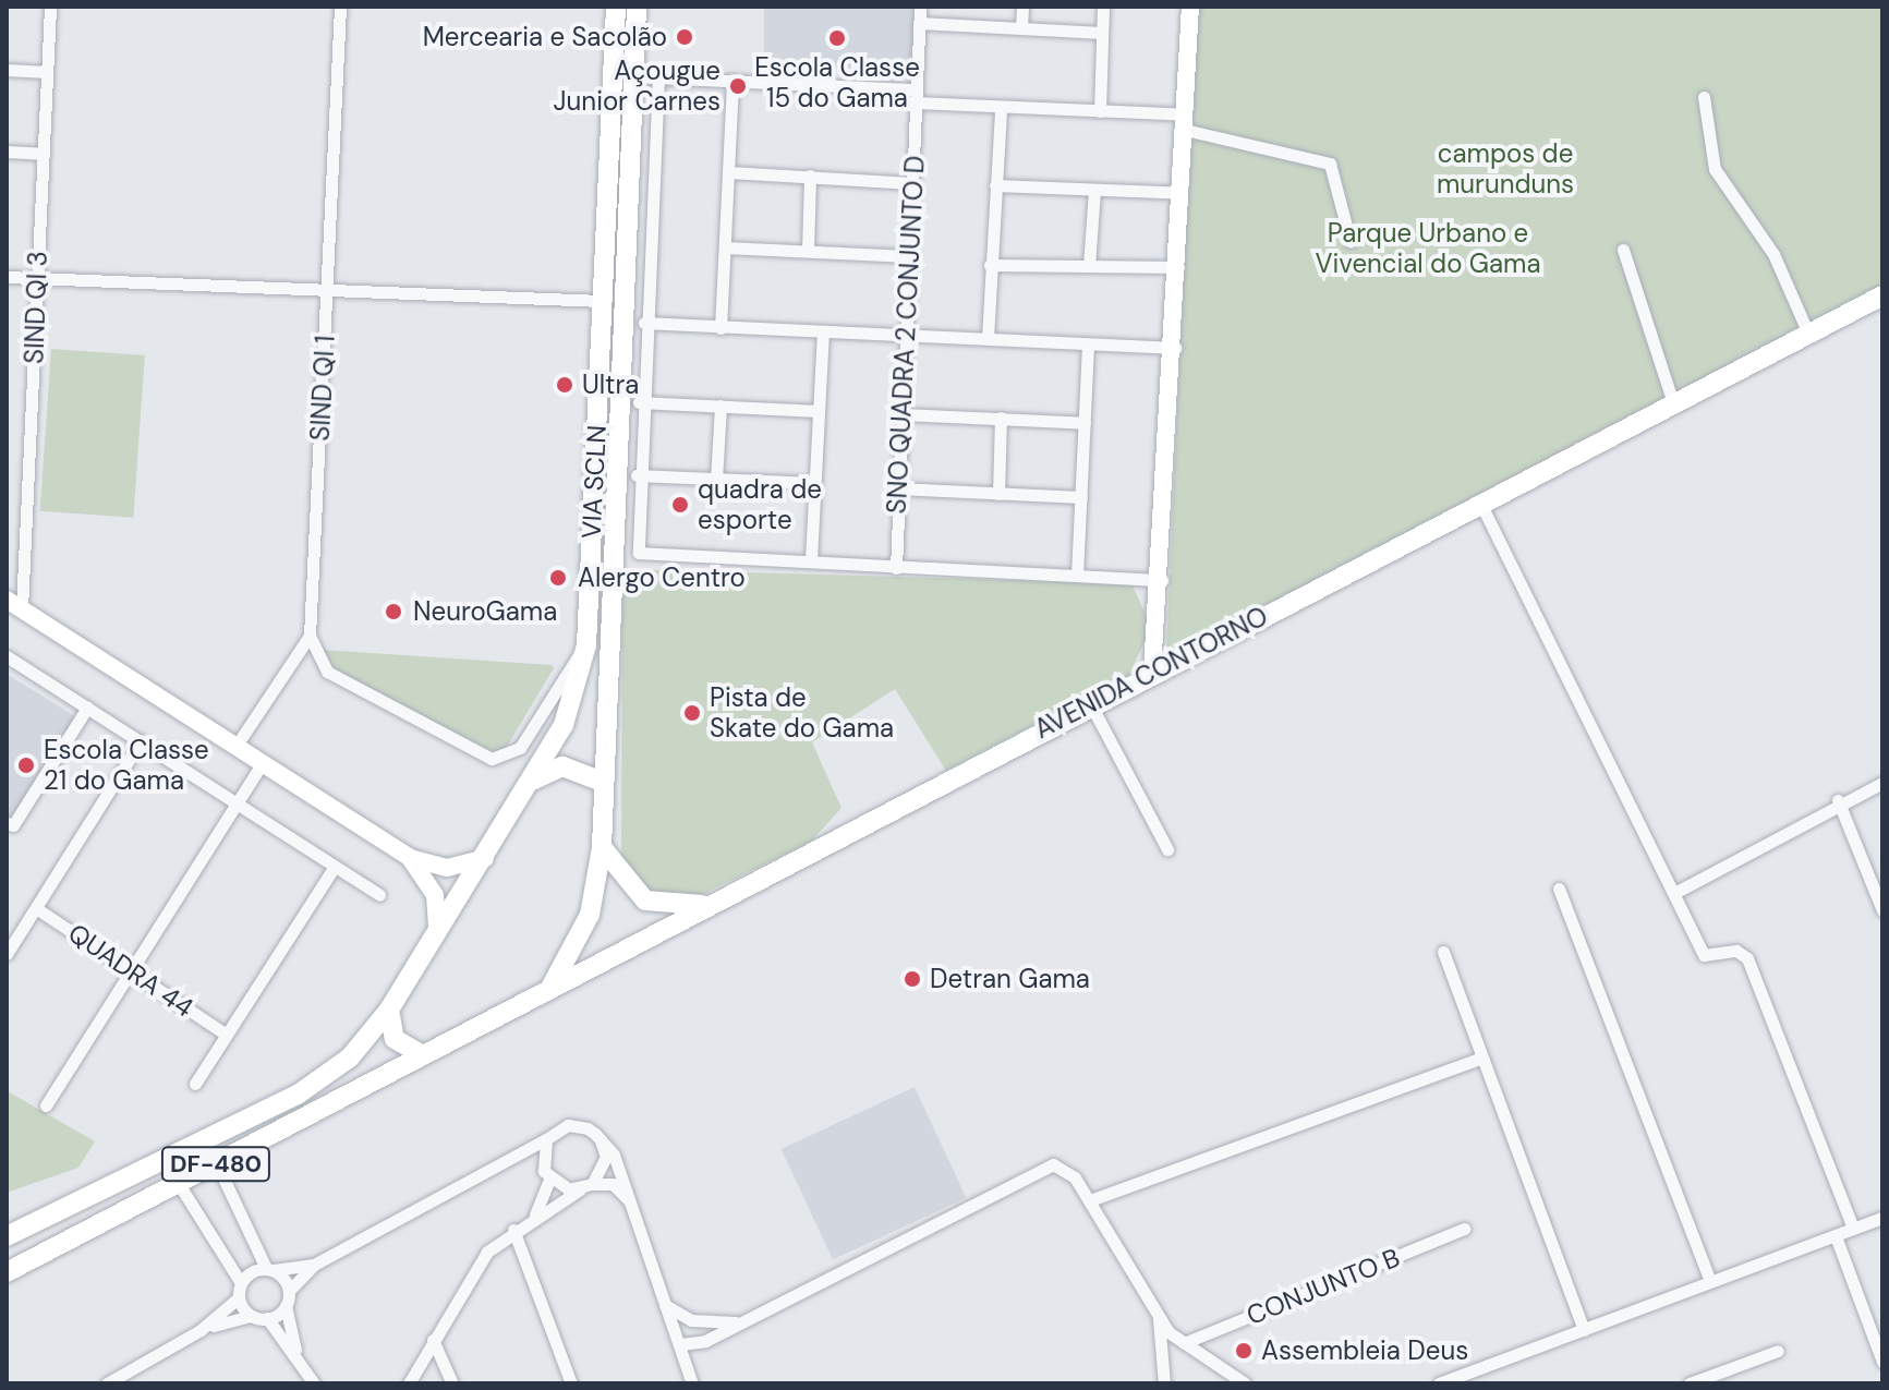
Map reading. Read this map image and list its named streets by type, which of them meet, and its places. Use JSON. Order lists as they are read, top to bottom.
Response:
{
  "streets": {
    "main road": ["VIA SCLN", "AVENIDA CONTORNO", "DF-480"],
    "street": [
      "SIND QI 3",
      "SNO QUADRA 2 CONJUNTO D",
      "SIND QI 1",
      "QUADRA 44",
      "CONJUNTO B"
    ]
  },
  "crossings": [
    ["VIA SCLN", "AVENIDA CONTORNO"],
    ["VIA SCLN", "DF-480"],
    ["AVENIDA CONTORNO", "DF-480"]
  ],
  "parks": ["campos de murunduns", "Parque Urbano e Vivencial do Gama"],
  "places": [
    "Mercearia e Sacolão",
    "Escola Classe 15 do Gama",
    "Açougue Junior Carnes",
    "Ultra",
    "quadra de esporte",
    "Alergo Centro",
    "NeuroGama",
    "Pista de Skate do Gama",
    "Escola Classe 21 do Gama",
    "Detran Gama",
    "Assembleia Deus"
  ]
}
